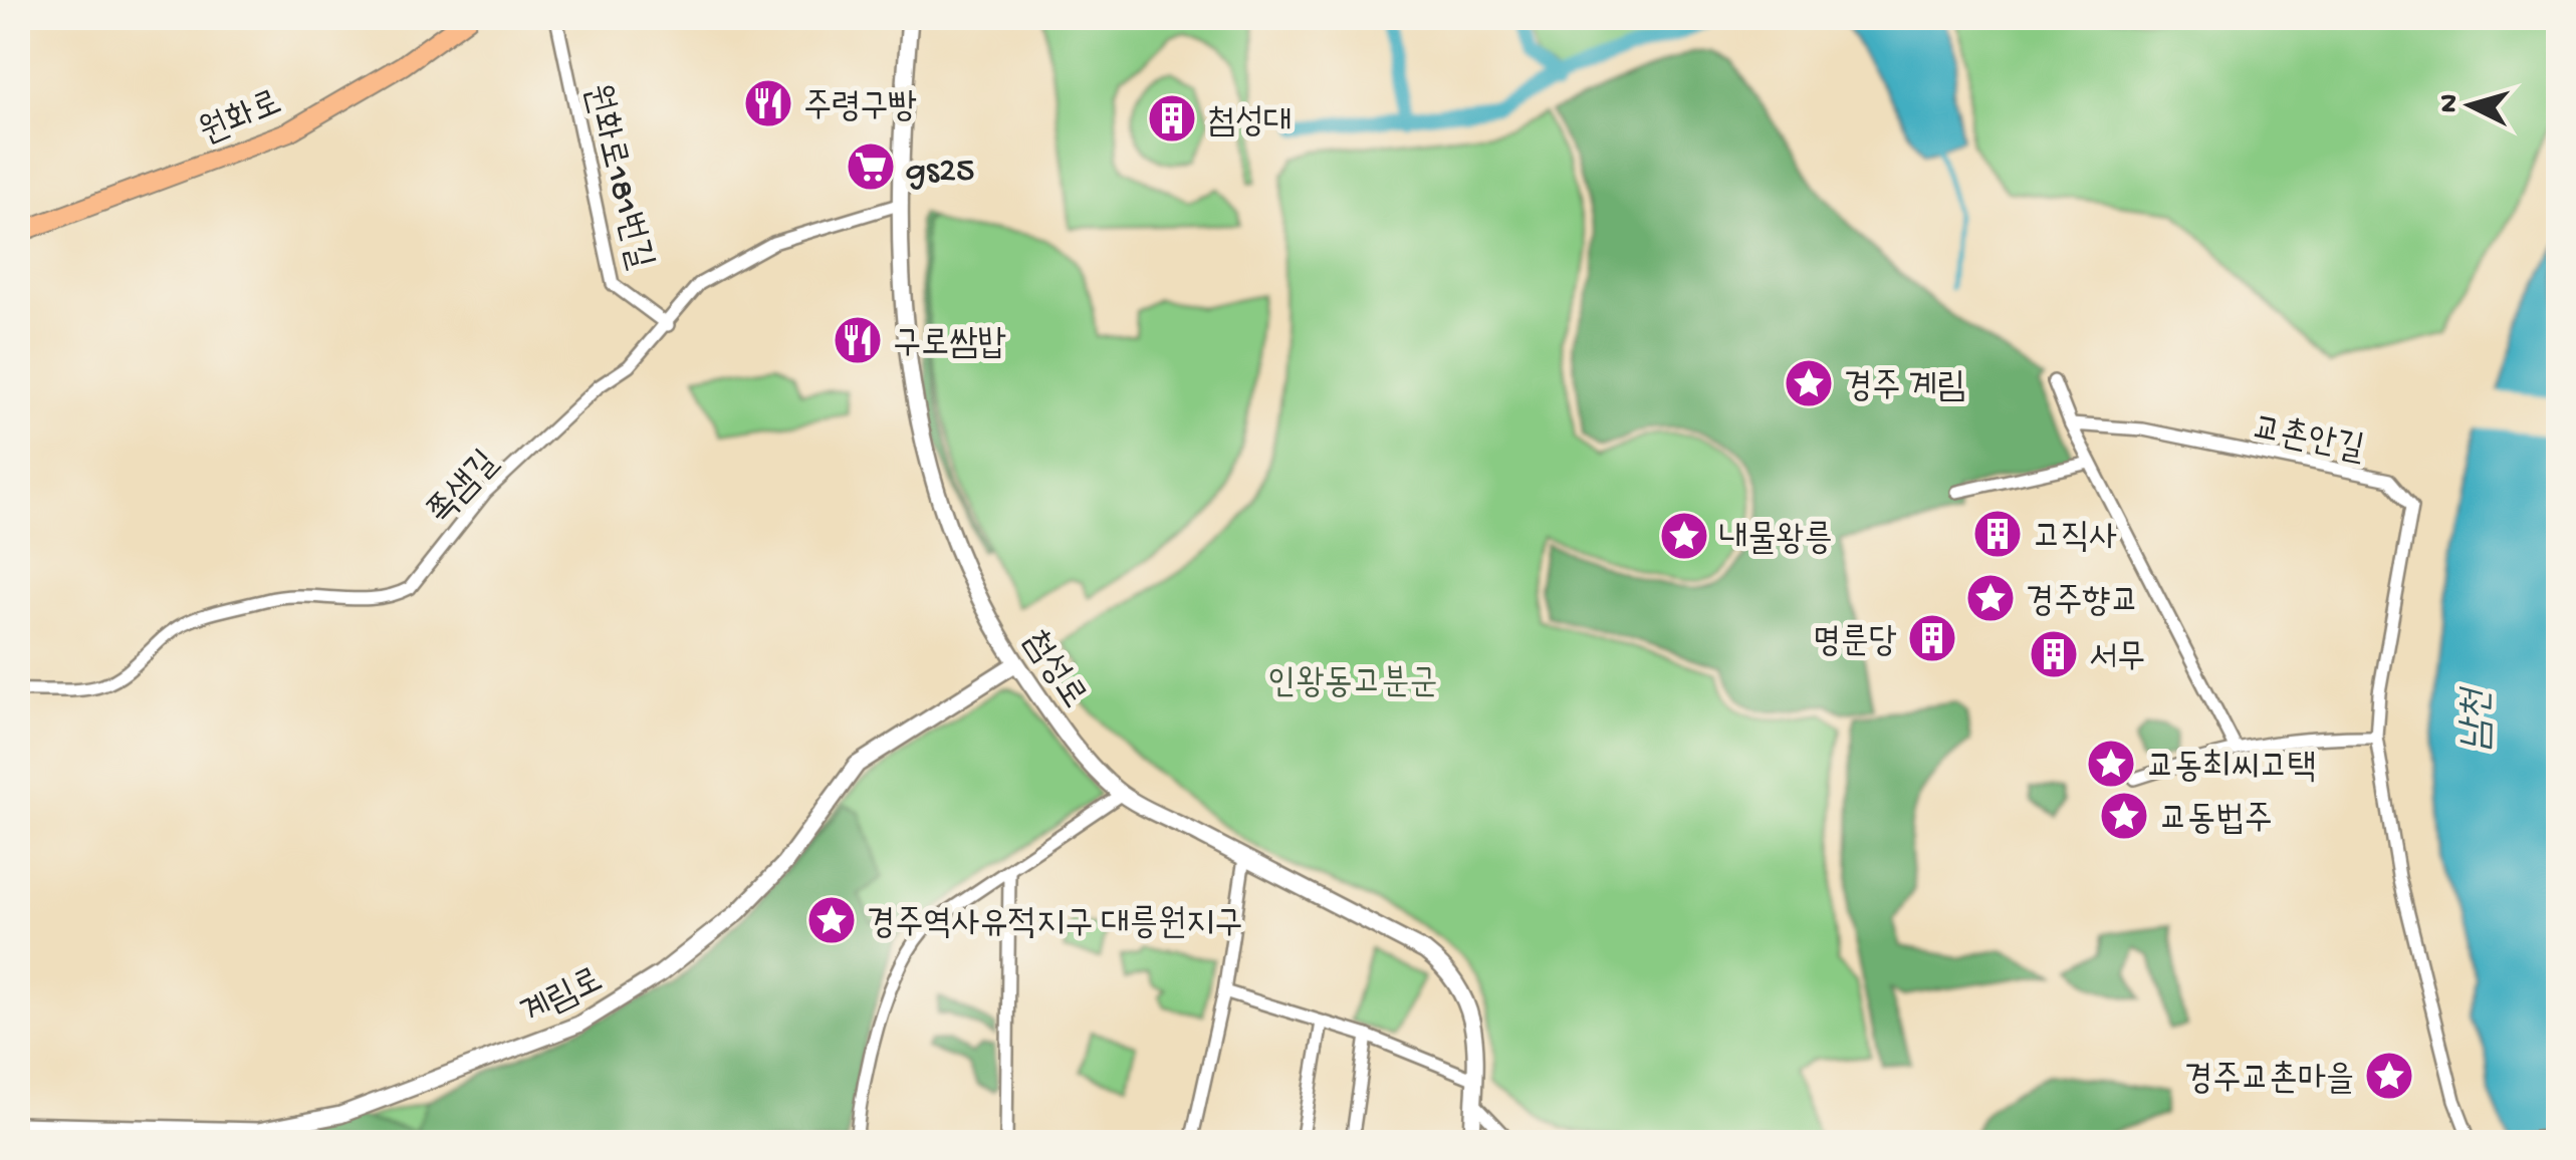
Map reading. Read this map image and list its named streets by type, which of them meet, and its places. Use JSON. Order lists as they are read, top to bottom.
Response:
{
  "streets": {
    "main road": ["원화로"],
    "street": [
      "원화로181번길",
      "교촌안길",
      "쪽샘길",
      "첨성로",
      "계림로"
    ]
  },
  "crossings": [
    ["원화로181번길", "쪽샘길"],
    ["쪽샘길", "첨성로"],
    ["첨성로", "계림로"]
  ],
  "water": ["남천"],
  "parks": ["인왕동고분군"],
  "places": {
    "restaurant": ["주령구빵", "구로쌈밥"],
    "building": [
      "첨성대",
      "고직사",
      "명룬당",
      "서무"
    ],
    "supermarket": ["gs25"],
    "place": [
      "경주 계림",
      "내물왕릉",
      "경주향교",
      "교동최씨고택",
      "교동법주",
      "경주역사유적지구 대릉원지구",
      "경주교촌마을"
    ]
  },
  "north": "left"
}
